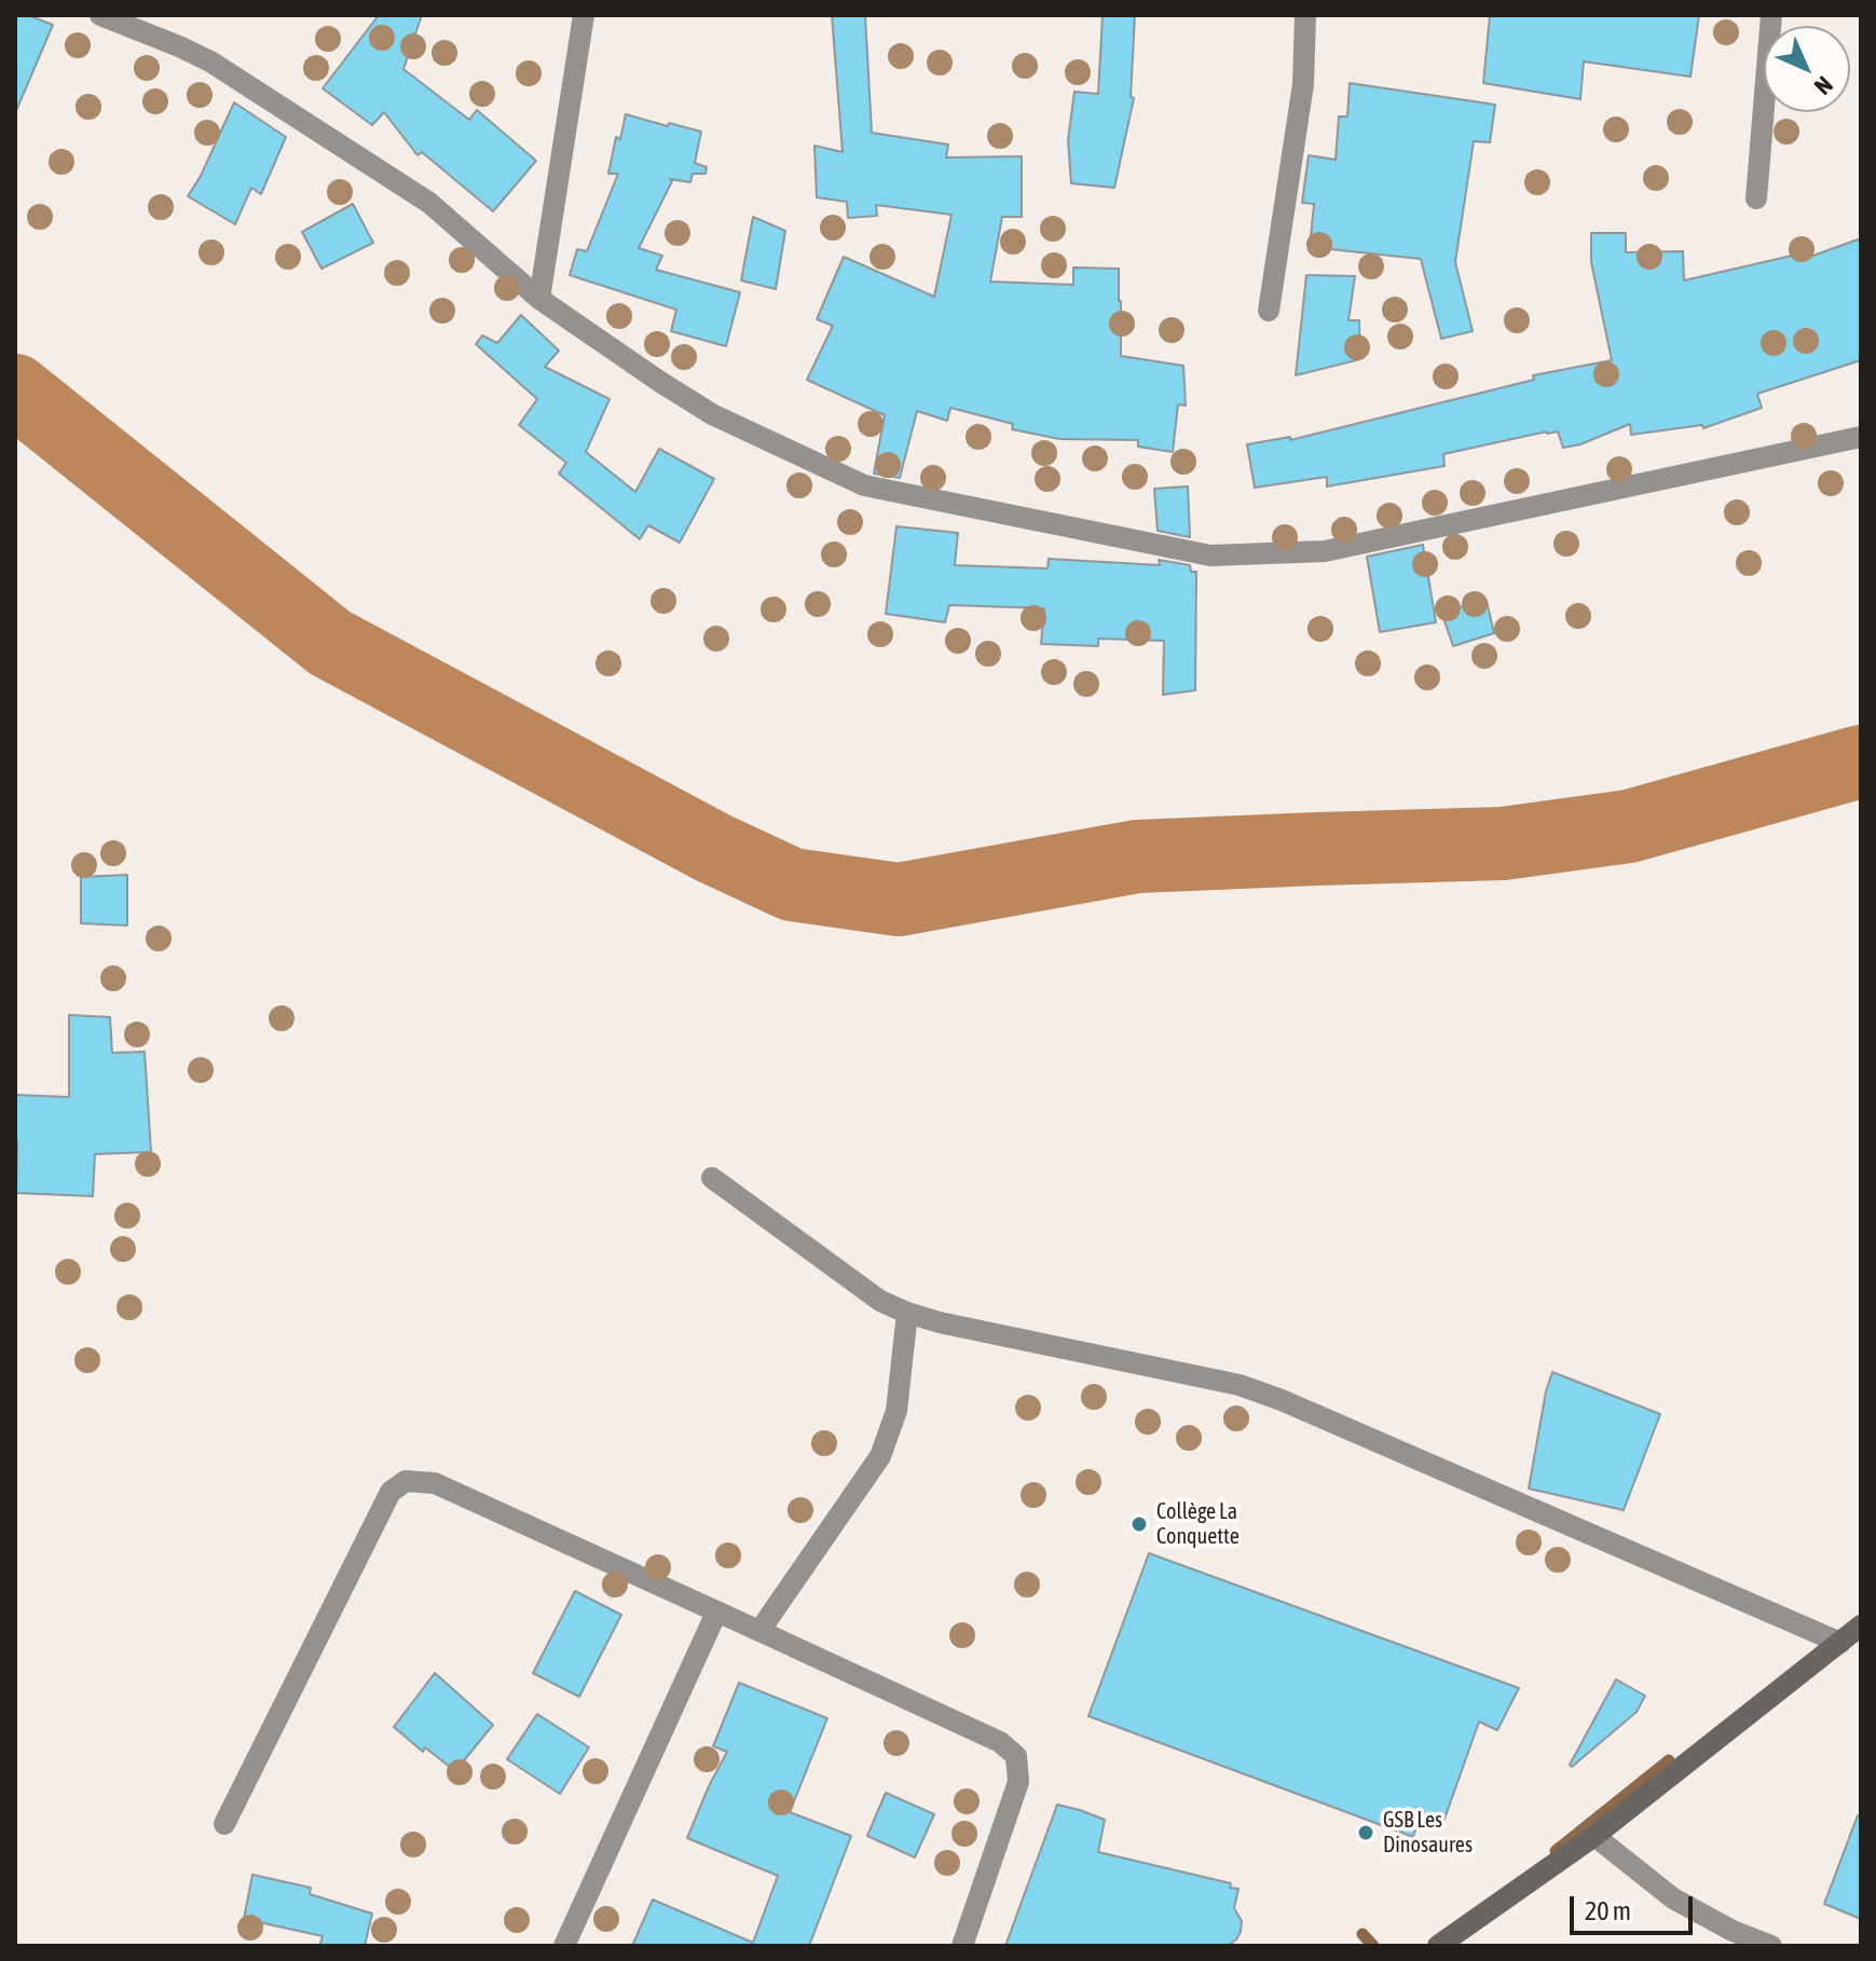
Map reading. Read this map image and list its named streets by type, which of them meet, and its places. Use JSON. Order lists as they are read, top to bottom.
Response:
{
  "places": ["Collège La Conquette", "GSB Les Dinosaures"],
  "scale_bar": "20 m",
  "north": "bottom right"
}
